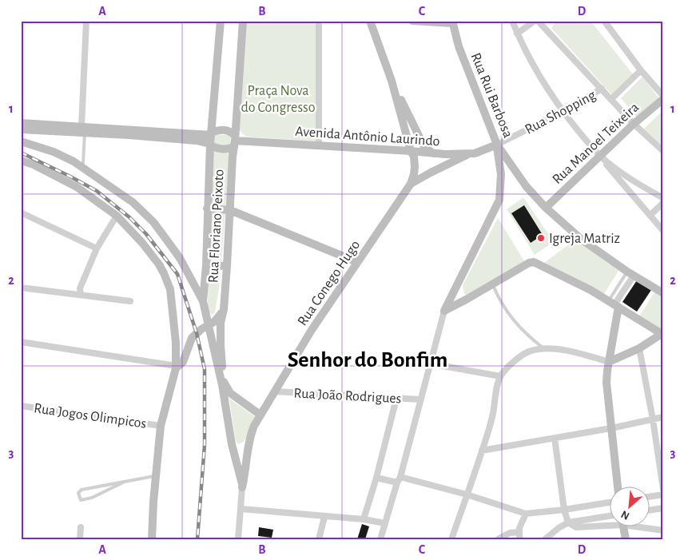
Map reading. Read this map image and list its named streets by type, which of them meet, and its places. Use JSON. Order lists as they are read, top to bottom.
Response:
{
  "streets": {
    "street": [
      "Rua Rui Barbosa",
      "Rua Shopping",
      "Avenida Antônio Laurindo",
      "Rua Manoel Teixeira",
      "Rua Floriano Peixoto",
      "Rua Conego Hugo",
      "Rua João Rodrigues",
      "Rua Jogos Olimpicos"
    ]
  },
  "crossings": [
    ["Rua Rui Barbosa", "Rua Shopping"],
    ["Rua Rui Barbosa", "Avenida Antônio Laurindo"],
    ["Rua Rui Barbosa", "Rua Manoel Teixeira"],
    ["Rua Shopping", "Avenida Antônio Laurindo"],
    ["Avenida Antônio Laurindo", "Rua Floriano Peixoto"],
    ["Rua Floriano Peixoto", "Rua Conego Hugo"],
    ["Rua Conego Hugo", "Rua João Rodrigues"]
  ],
  "districts": ["Senhor do Bonfim"],
  "parks": ["Praça Nova do Congresso"],
  "places": ["Igreja Matriz"],
  "north": "bottom left",
  "grid": {
    "columns": [
      "A",
      "B",
      "C",
      "D"
    ],
    "rows": ["1", "2", "3"]
  }
}
